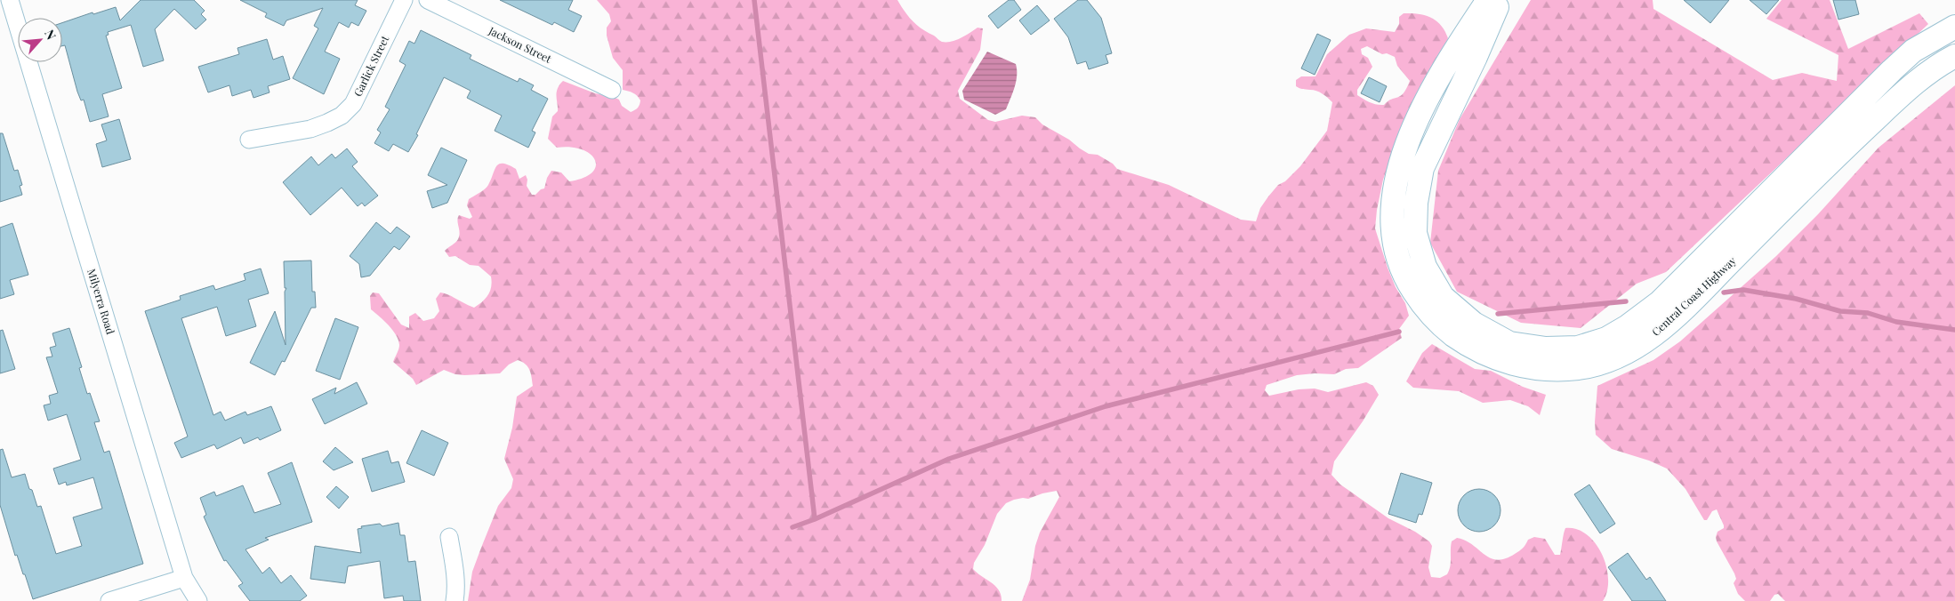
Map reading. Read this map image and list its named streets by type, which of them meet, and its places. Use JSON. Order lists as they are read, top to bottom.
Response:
{
  "streets": {
    "highway": ["Central Coast Highway"],
    "street": ["Jackson Street", "Garlick Street", "Milyerra Road"]
  },
  "north": "top right"
}
